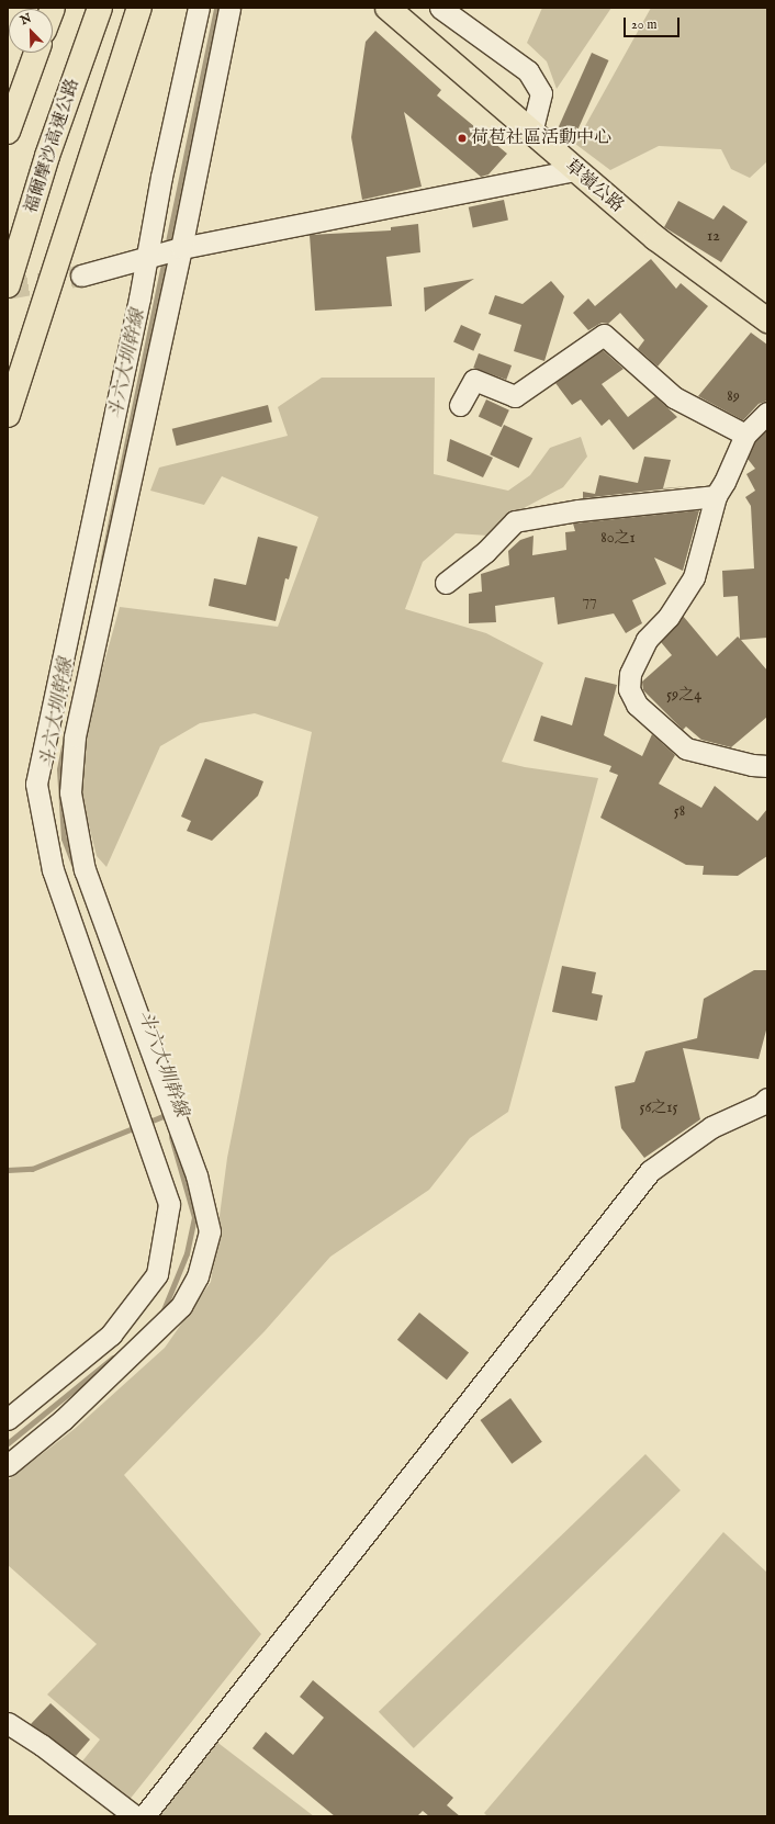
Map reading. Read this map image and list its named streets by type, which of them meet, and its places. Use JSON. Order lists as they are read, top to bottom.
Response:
{
  "streets": {
    "main road": ["福爾摩沙高速公路", "草嶺公路"]
  },
  "water": ["斗六大圳幹線"],
  "places": ["荷苞社區活動中心"],
  "house_numbers": [
    "12",
    "89",
    "80之1",
    "77",
    "59之4",
    "58",
    "56之15"
  ],
  "scale_bar": "20 m",
  "north": "top left"
}
